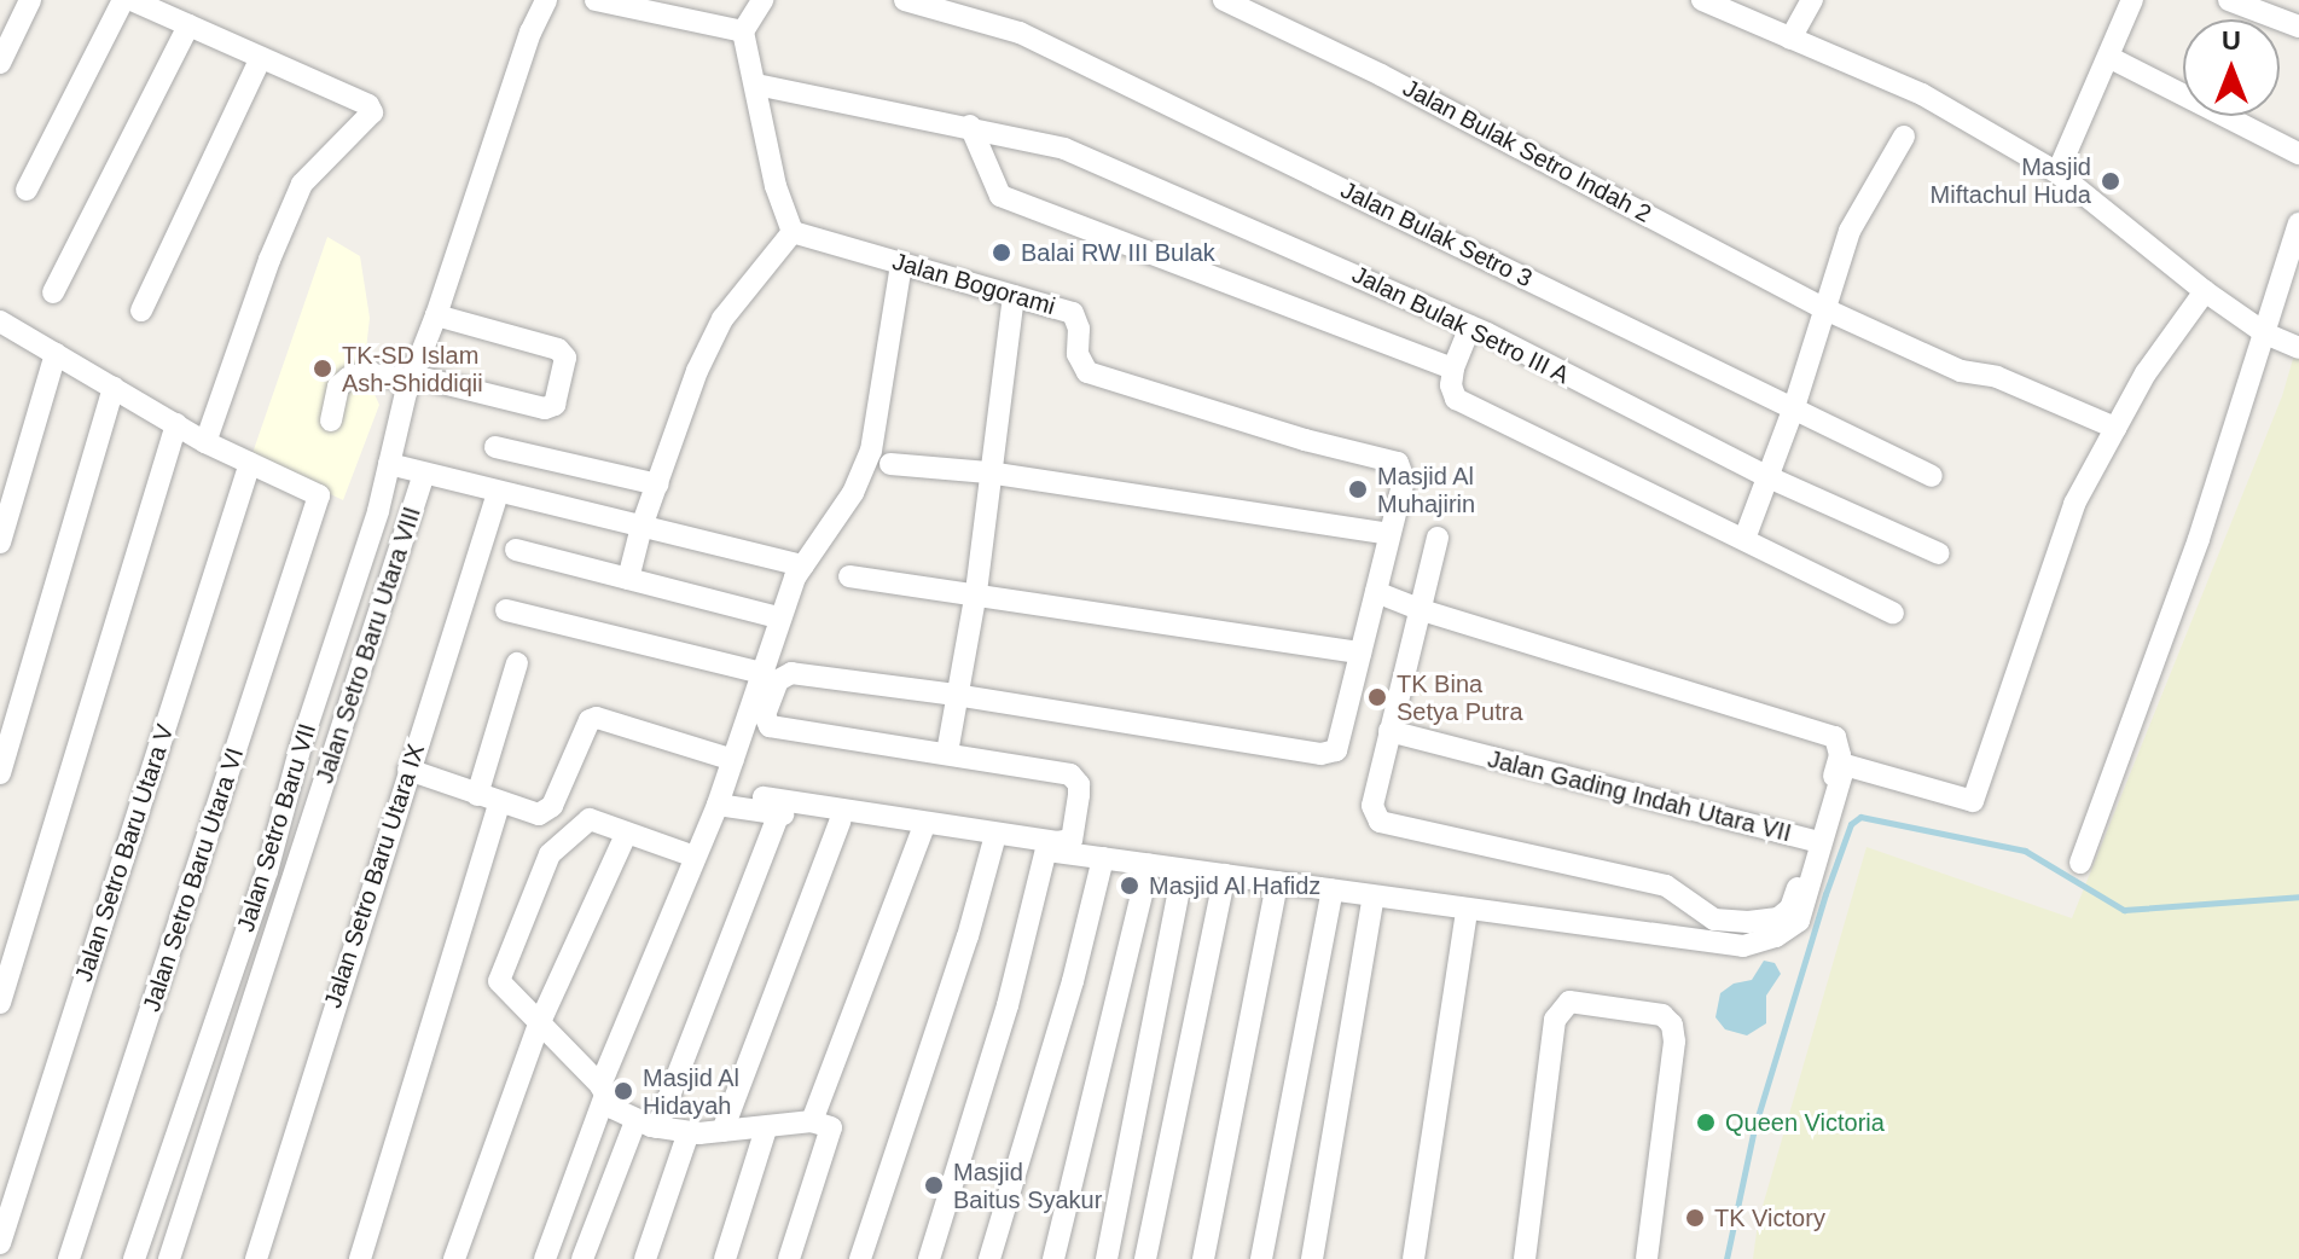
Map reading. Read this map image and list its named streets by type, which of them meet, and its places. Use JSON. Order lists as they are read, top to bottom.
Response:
{
  "streets": {
    "street": [
      "Jalan Bulak Setro Indah 2",
      "Jalan Bulak Setro 3",
      "Jalan Bogorami",
      "Jalan Bulak Setro III A",
      "Jalan Setro Baru Utara VIII",
      "Jalan Gading Indah Utara VII",
      "Jalan Setro Baru VII",
      "Jalan Setro Baru Utara V",
      "Jalan Setro Baru Utara IX",
      "Jalan Setro Baru Utara VI"
    ]
  },
  "crossings": [
    ["Jalan Setro Baru Utara V", "Jalan Setro Baru Utara VI"]
  ],
  "places": [
    "Masjid Miftachul Huda",
    "Balai RW III Bulak",
    "TK-SD Islam Ash-Shiddiqii",
    "Masjid Al Muhajirin",
    "TK Bina Setya Putra",
    "Masjid Al Hafidz",
    "Masjid Al Hidayah",
    "Queen Victoria",
    "Masjid Baitus Syakur",
    "TK Victory"
  ],
  "north": "top"
}
